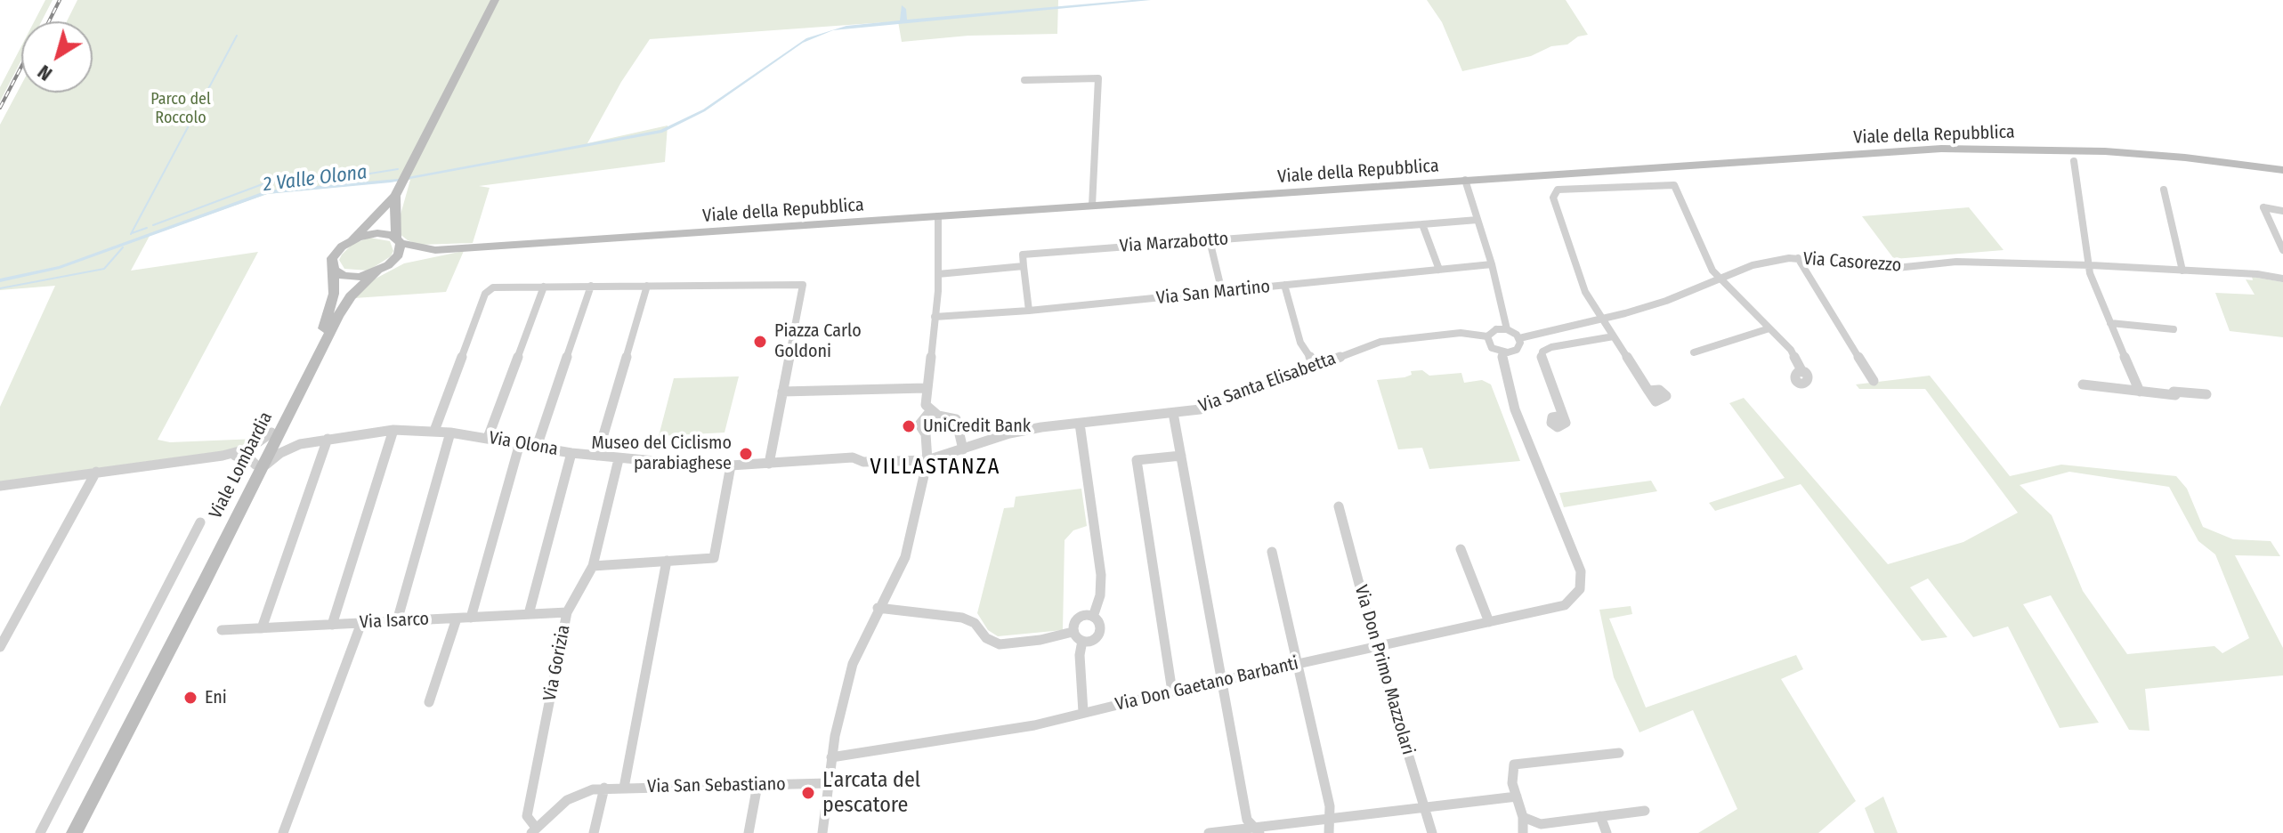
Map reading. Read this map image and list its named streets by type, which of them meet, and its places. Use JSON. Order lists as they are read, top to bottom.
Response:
{
  "streets": {
    "street": [
      "Viale della Repubblica",
      "Via Marzabotto",
      "Via Casorezzo",
      "Via San Martino",
      "Via Santa Elisabetta",
      "Via Olona",
      "Viale Lombardia",
      "Via Isarco",
      "Via Gorizia",
      "Via Don Primo Mazzolari",
      "Via Don Gaetano Barbanti",
      "Via San Sebastiano"
    ]
  },
  "crossings": [
    ["Via Casorezzo", "Via Santa Elisabetta"],
    ["Via Casorezzo", "Via Don Gaetano Barbanti"],
    ["Via Santa Elisabetta", "Via Olona"],
    ["Via Santa Elisabetta", "Via Don Gaetano Barbanti"],
    ["Via Olona", "Viale Lombardia"],
    ["Via Olona", "Via Gorizia"],
    ["Via Isarco", "Via Gorizia"],
    ["Via Gorizia", "Via San Sebastiano"],
    ["Via Don Primo Mazzolari", "Via Don Gaetano Barbanti"]
  ],
  "districts": ["VILLASTANZA"],
  "water": ["2 Valle Olona"],
  "parks": ["Parco del Roccolo"],
  "places": [
    "Piazza Carlo Goldoni",
    "UniCredit Bank",
    "Museo del Ciclismo parabiaghese",
    "Eni",
    "L'arcata del pescatore"
  ],
  "north": "bottom left"
}
